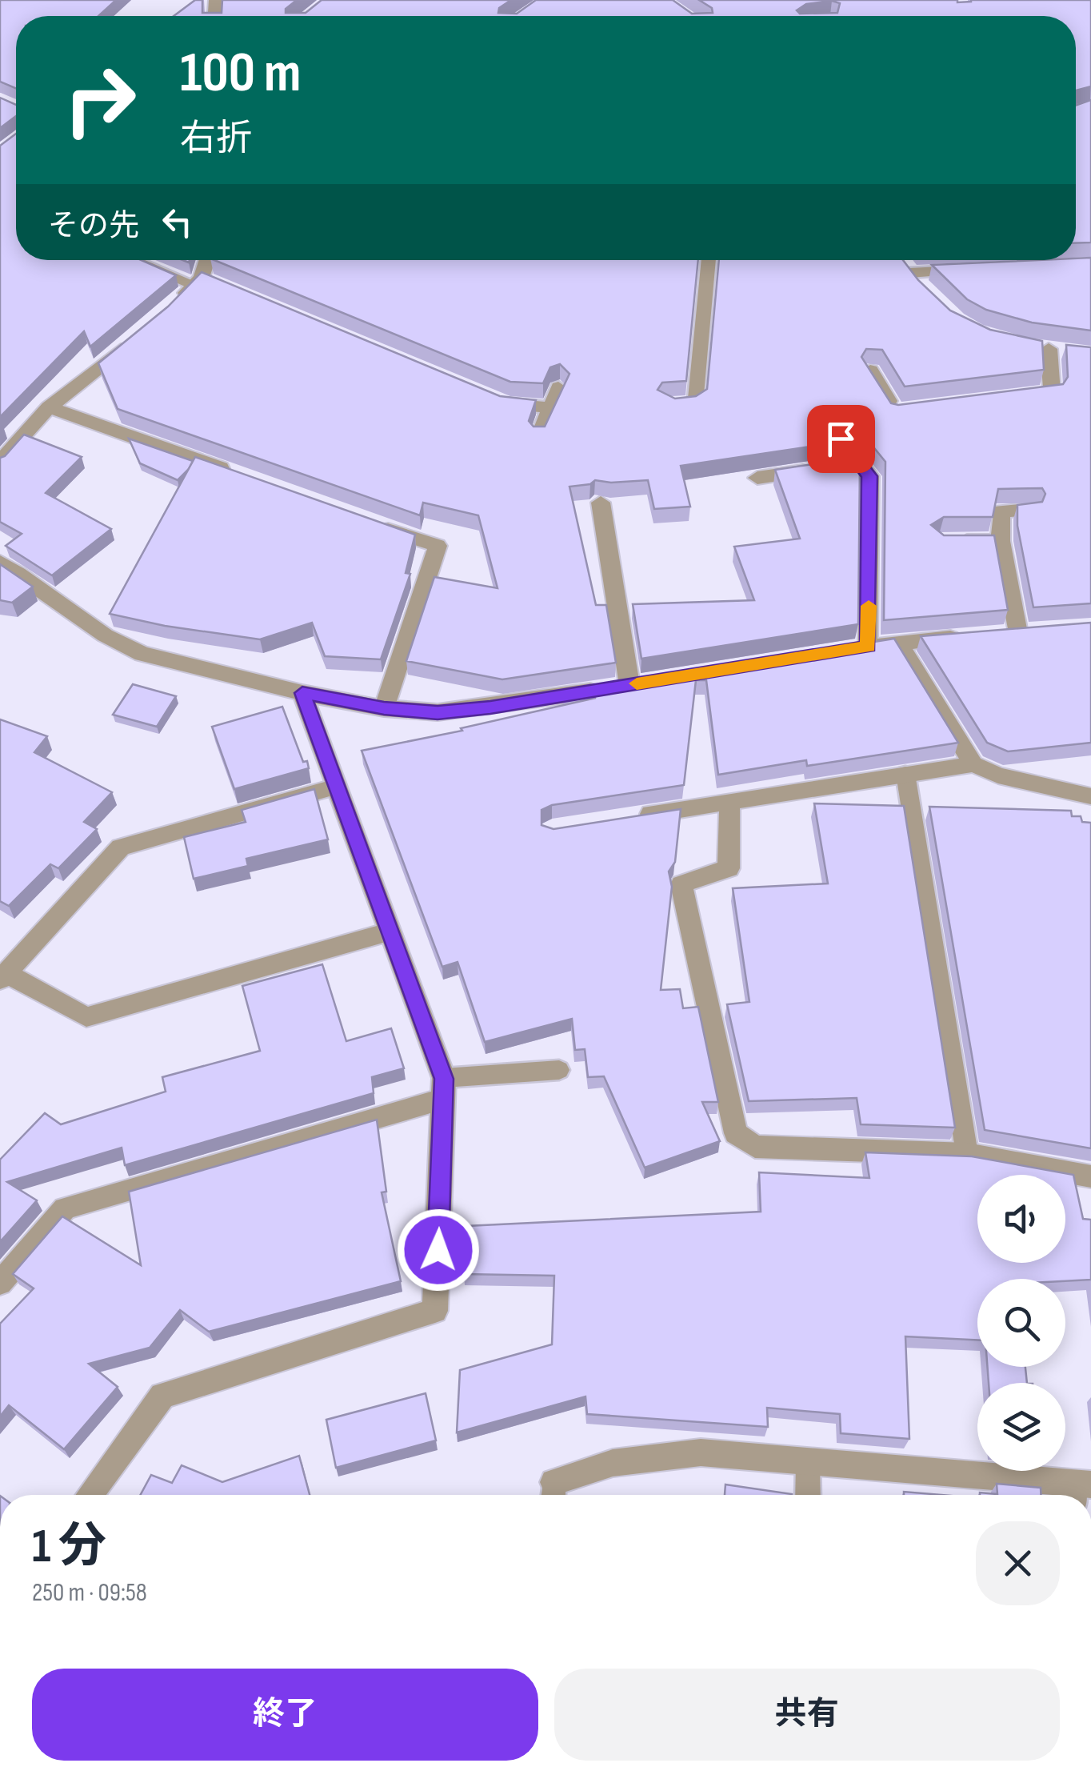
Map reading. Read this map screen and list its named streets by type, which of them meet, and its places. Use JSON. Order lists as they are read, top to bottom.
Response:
{
  "page": {
    "turn": ["100 m", "右折"],
    "then": "その先",
    "heading": ["1 分", "250 m · 09:58"],
    "buttons": ["終了", "共有"]
  }
}
